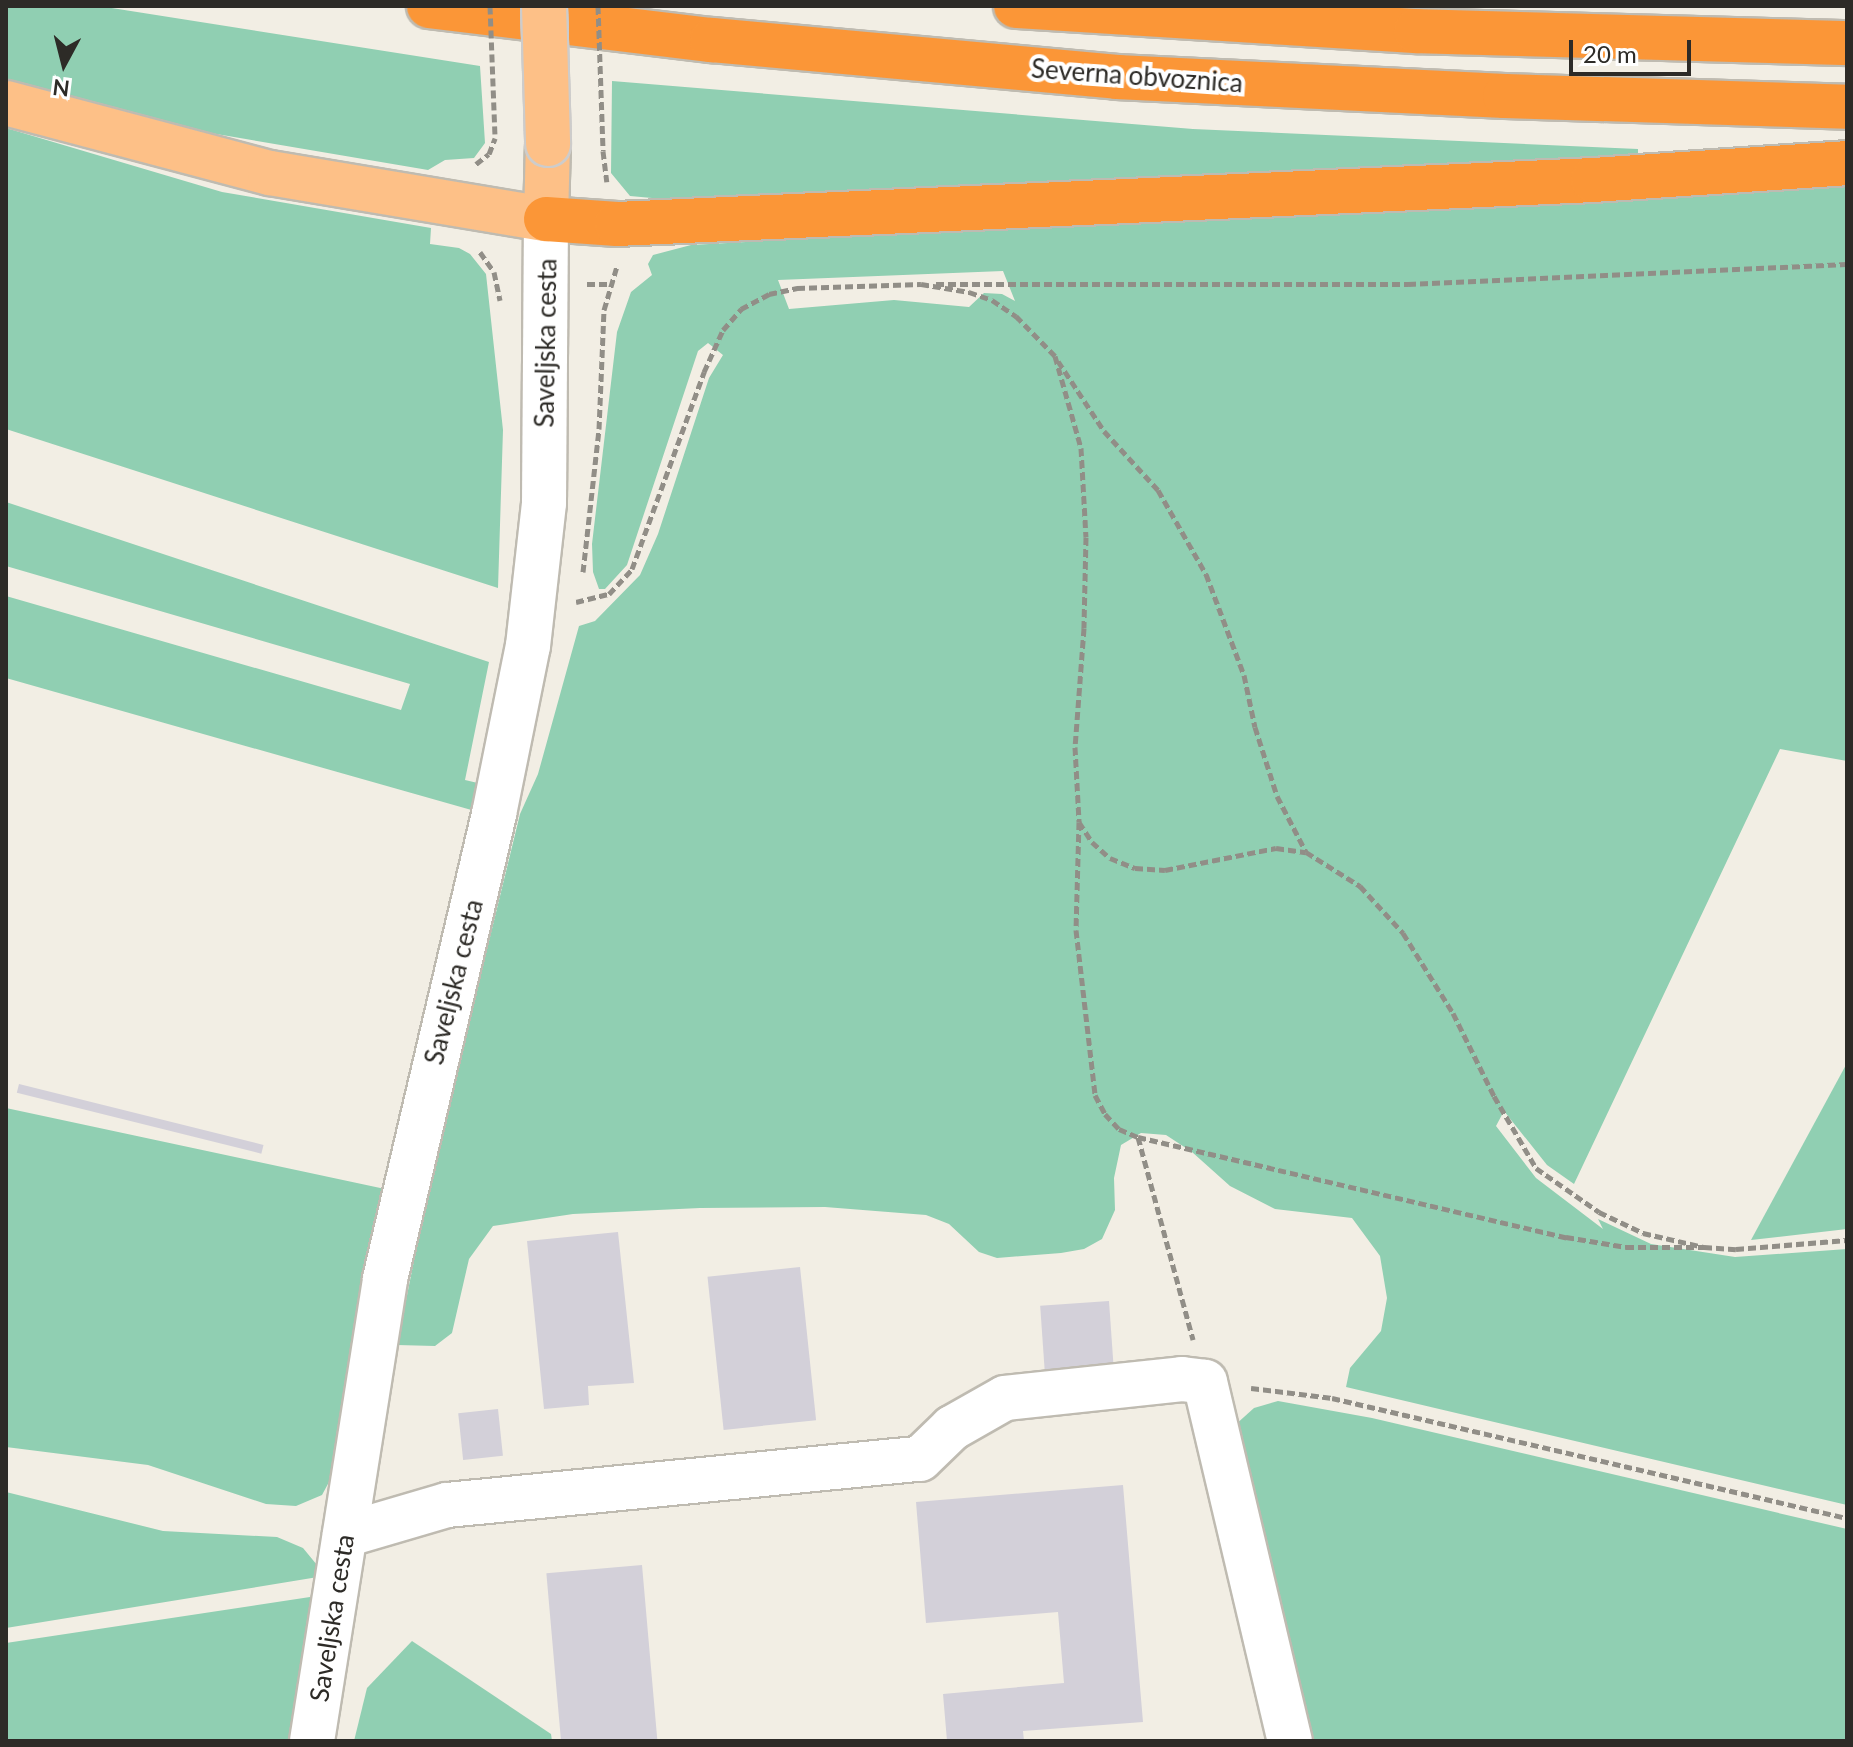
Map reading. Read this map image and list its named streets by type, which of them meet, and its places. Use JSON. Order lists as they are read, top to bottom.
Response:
{
  "streets": {
    "highway": ["Severna obvoznica"],
    "street": ["Saveljska cesta"]
  },
  "scale_bar": "20 m",
  "north": "bottom"
}
